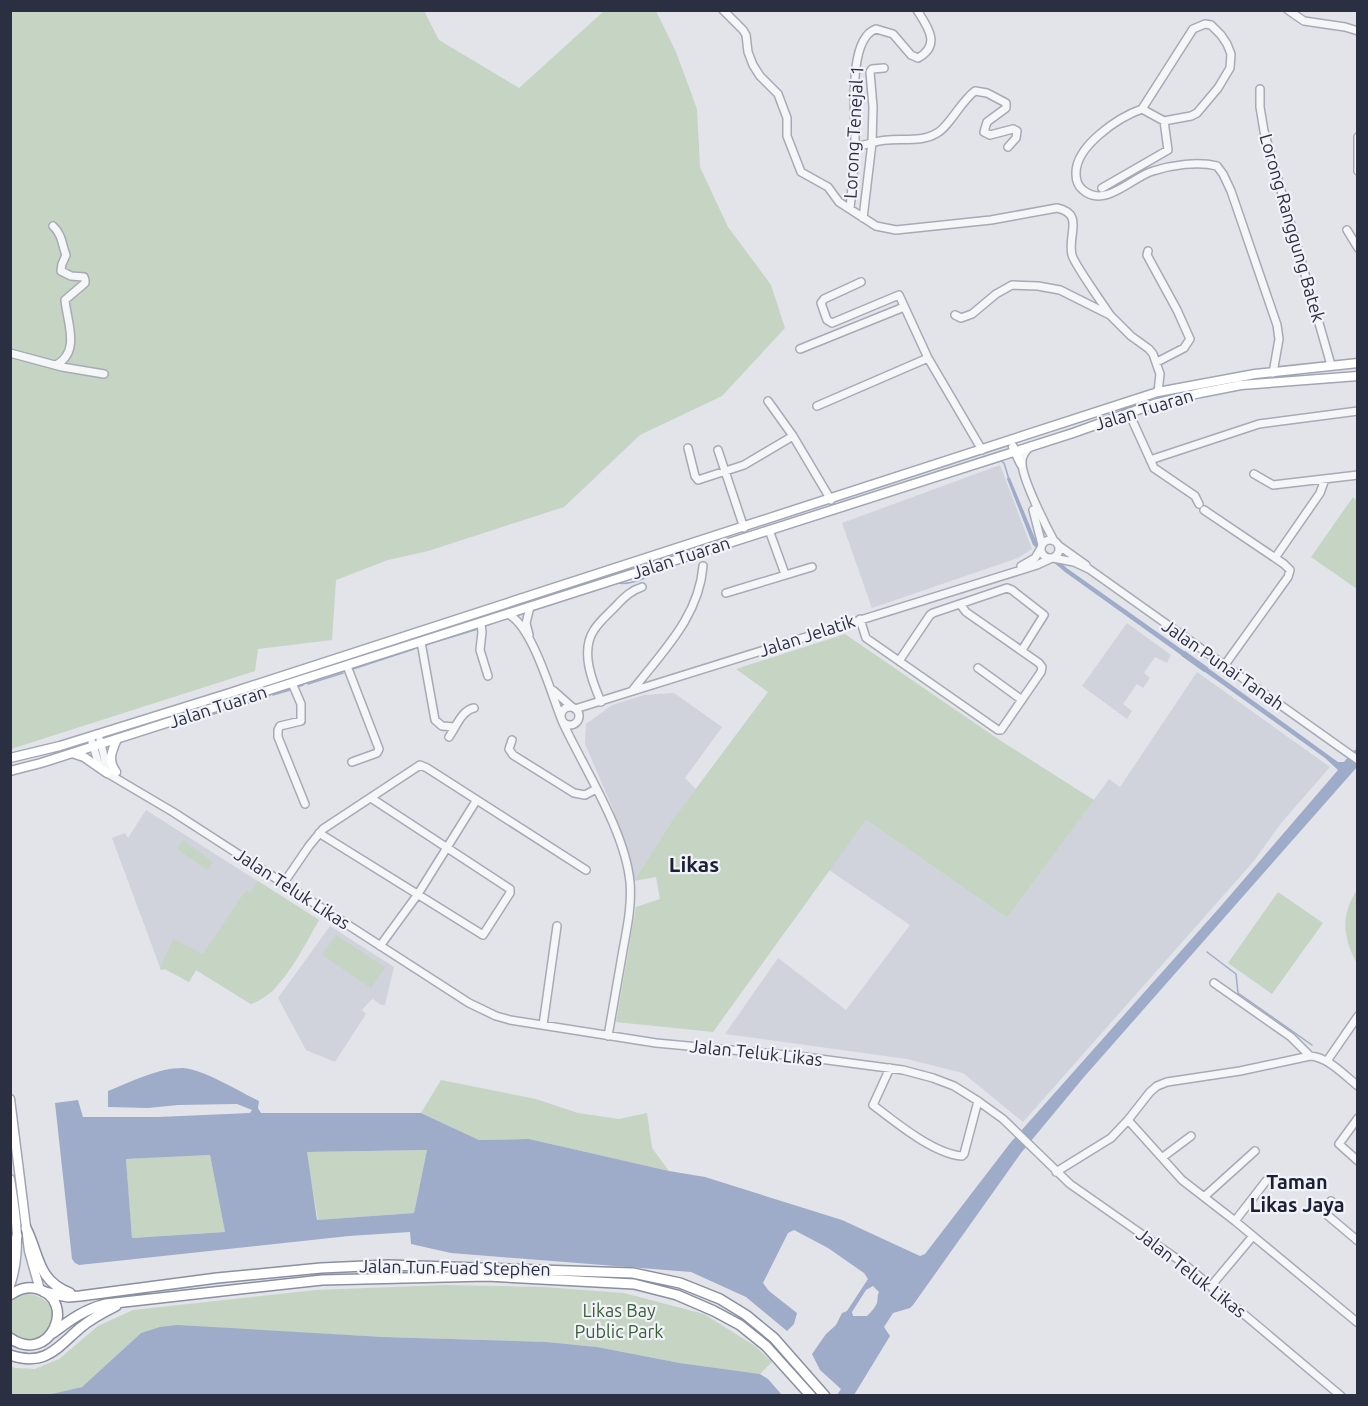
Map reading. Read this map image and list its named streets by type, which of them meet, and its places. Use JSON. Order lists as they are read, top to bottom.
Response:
{
  "streets": {
    "highway": ["Jalan Tun Fuad Stephen"],
    "main road": ["Jalan Tuaran"],
    "street": [
      "Lorong Tenejal 1",
      "Lorong Ranggung Batek",
      "Jalan Jelatik",
      "Jalan Punai Tanah",
      "Jalan Teluk Likas"
    ]
  },
  "crossings": [
    ["Lorong Ranggung Batek", "Jalan Tuaran"]
  ],
  "districts": ["Likas", "Taman Likas Jaya"],
  "parks": ["Likas Bay Public Park"]
}
